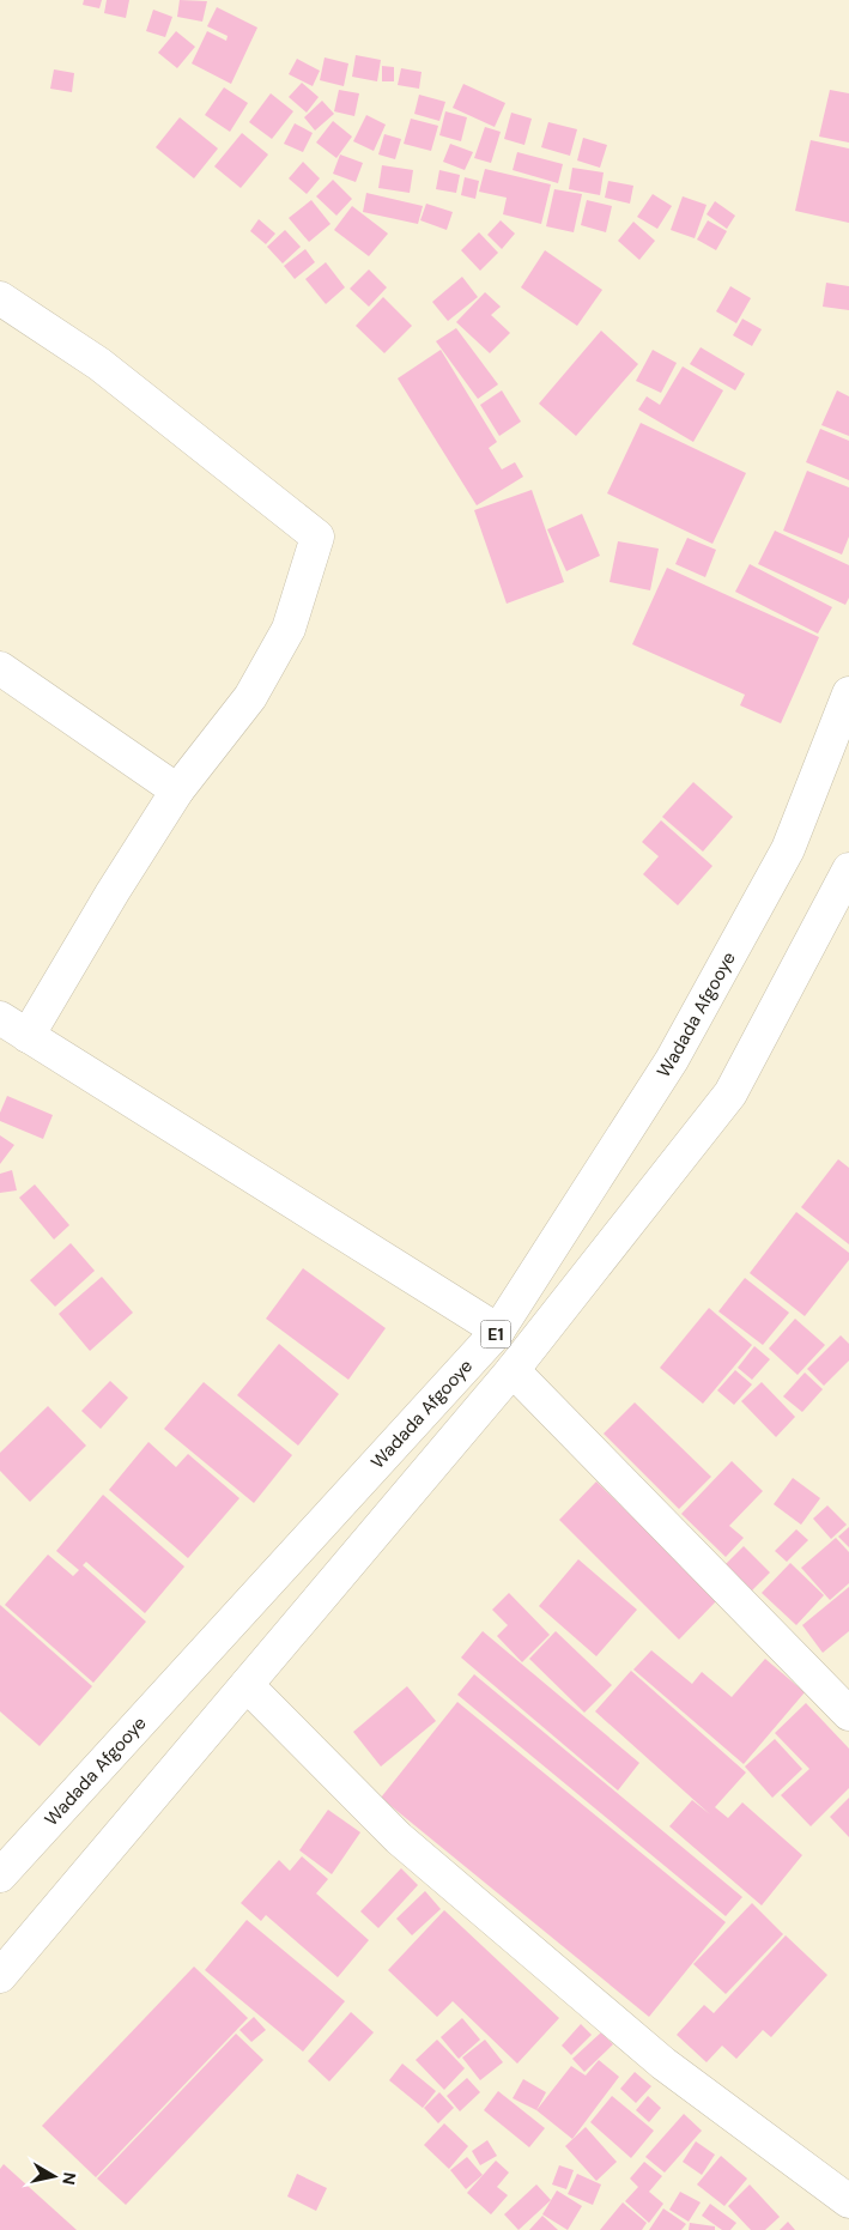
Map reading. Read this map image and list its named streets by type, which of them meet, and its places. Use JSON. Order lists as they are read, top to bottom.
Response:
{
  "streets": {
    "main road": ["Wadada Afgooye", "E1"]
  },
  "north": "right"
}
